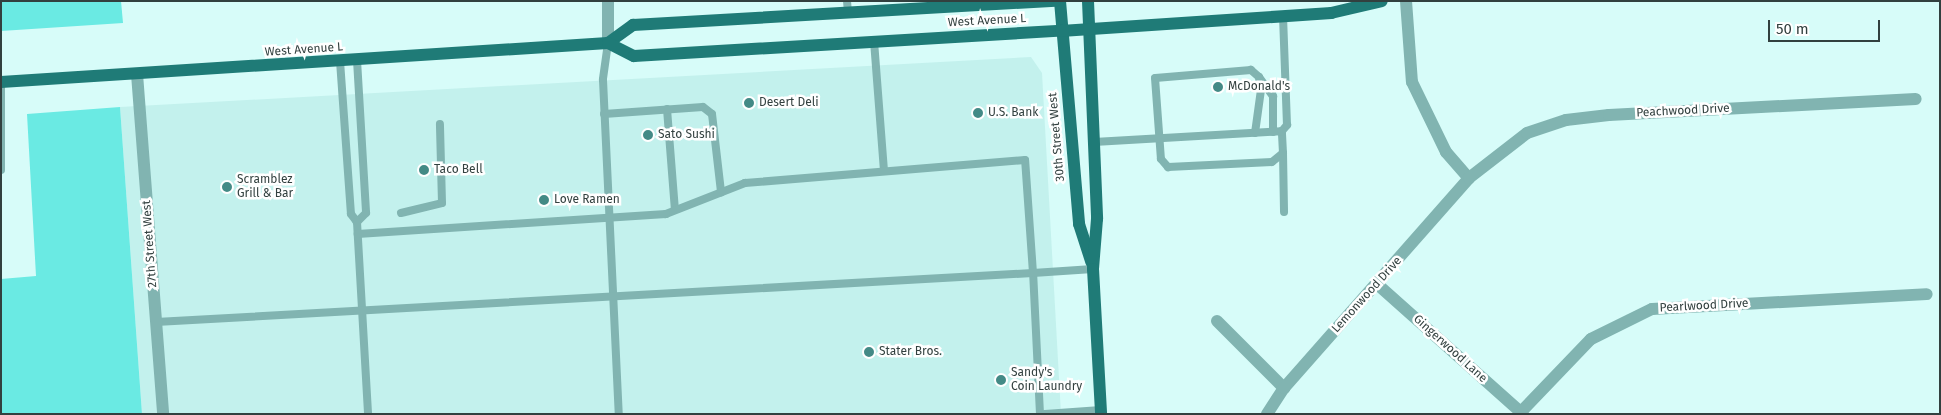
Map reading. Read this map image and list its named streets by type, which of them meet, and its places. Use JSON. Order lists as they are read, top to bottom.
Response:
{
  "streets": {
    "main road": ["West Avenue L", "30th Street West"],
    "street": [
      "Peachwood Drive",
      "27th Street West",
      "Lemonwood Drive",
      "Pearlwood Drive",
      "Gingerwood Lane"
    ]
  },
  "crossings": [
    ["West Avenue L", "30th Street West"],
    ["West Avenue L", "27th Street West"],
    ["Peachwood Drive", "Lemonwood Drive"],
    ["Lemonwood Drive", "Gingerwood Lane"],
    ["Pearlwood Drive", "Gingerwood Lane"]
  ],
  "places": [
    "McDonald's",
    "Desert Deli",
    "U.S. Bank",
    "Sato Sushi",
    "Taco Bell",
    "Scramblez Grill & Bar",
    "Love Ramen",
    "Stater Bros.",
    "Sandy's Coin Laundry"
  ],
  "scale_bar": "50 m"
}
